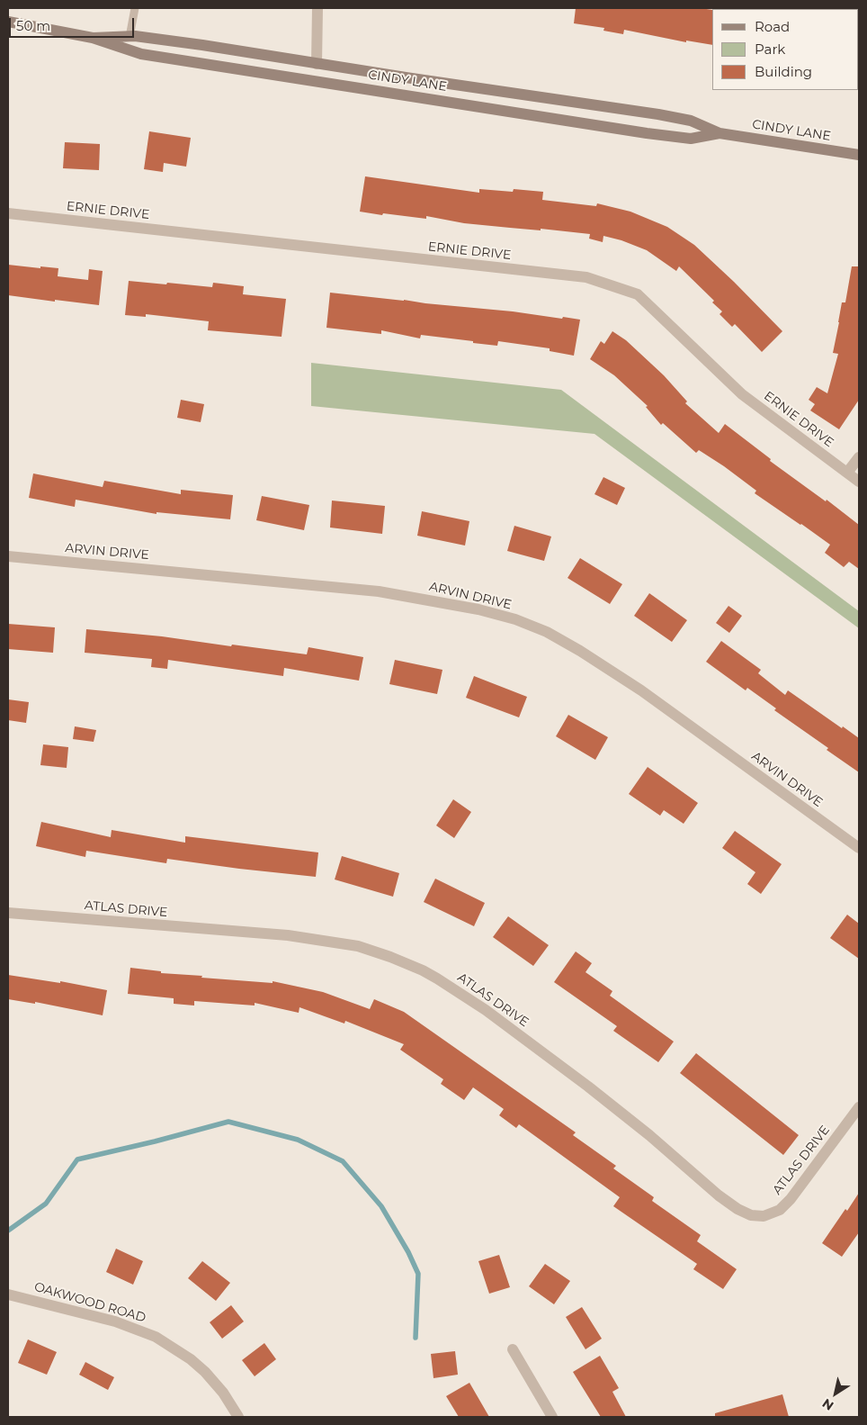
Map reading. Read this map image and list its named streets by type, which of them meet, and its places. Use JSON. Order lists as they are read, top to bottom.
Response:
{
  "streets": {
    "main road": ["CINDY LANE"],
    "street": [
      "ERNIE DRIVE",
      "ARVIN DRIVE",
      "ATLAS DRIVE",
      "OAKWOOD ROAD"
    ]
  },
  "legend": ["Road", "Park", "Building"],
  "scale_bar": "50 m",
  "north": "bottom left"
}
